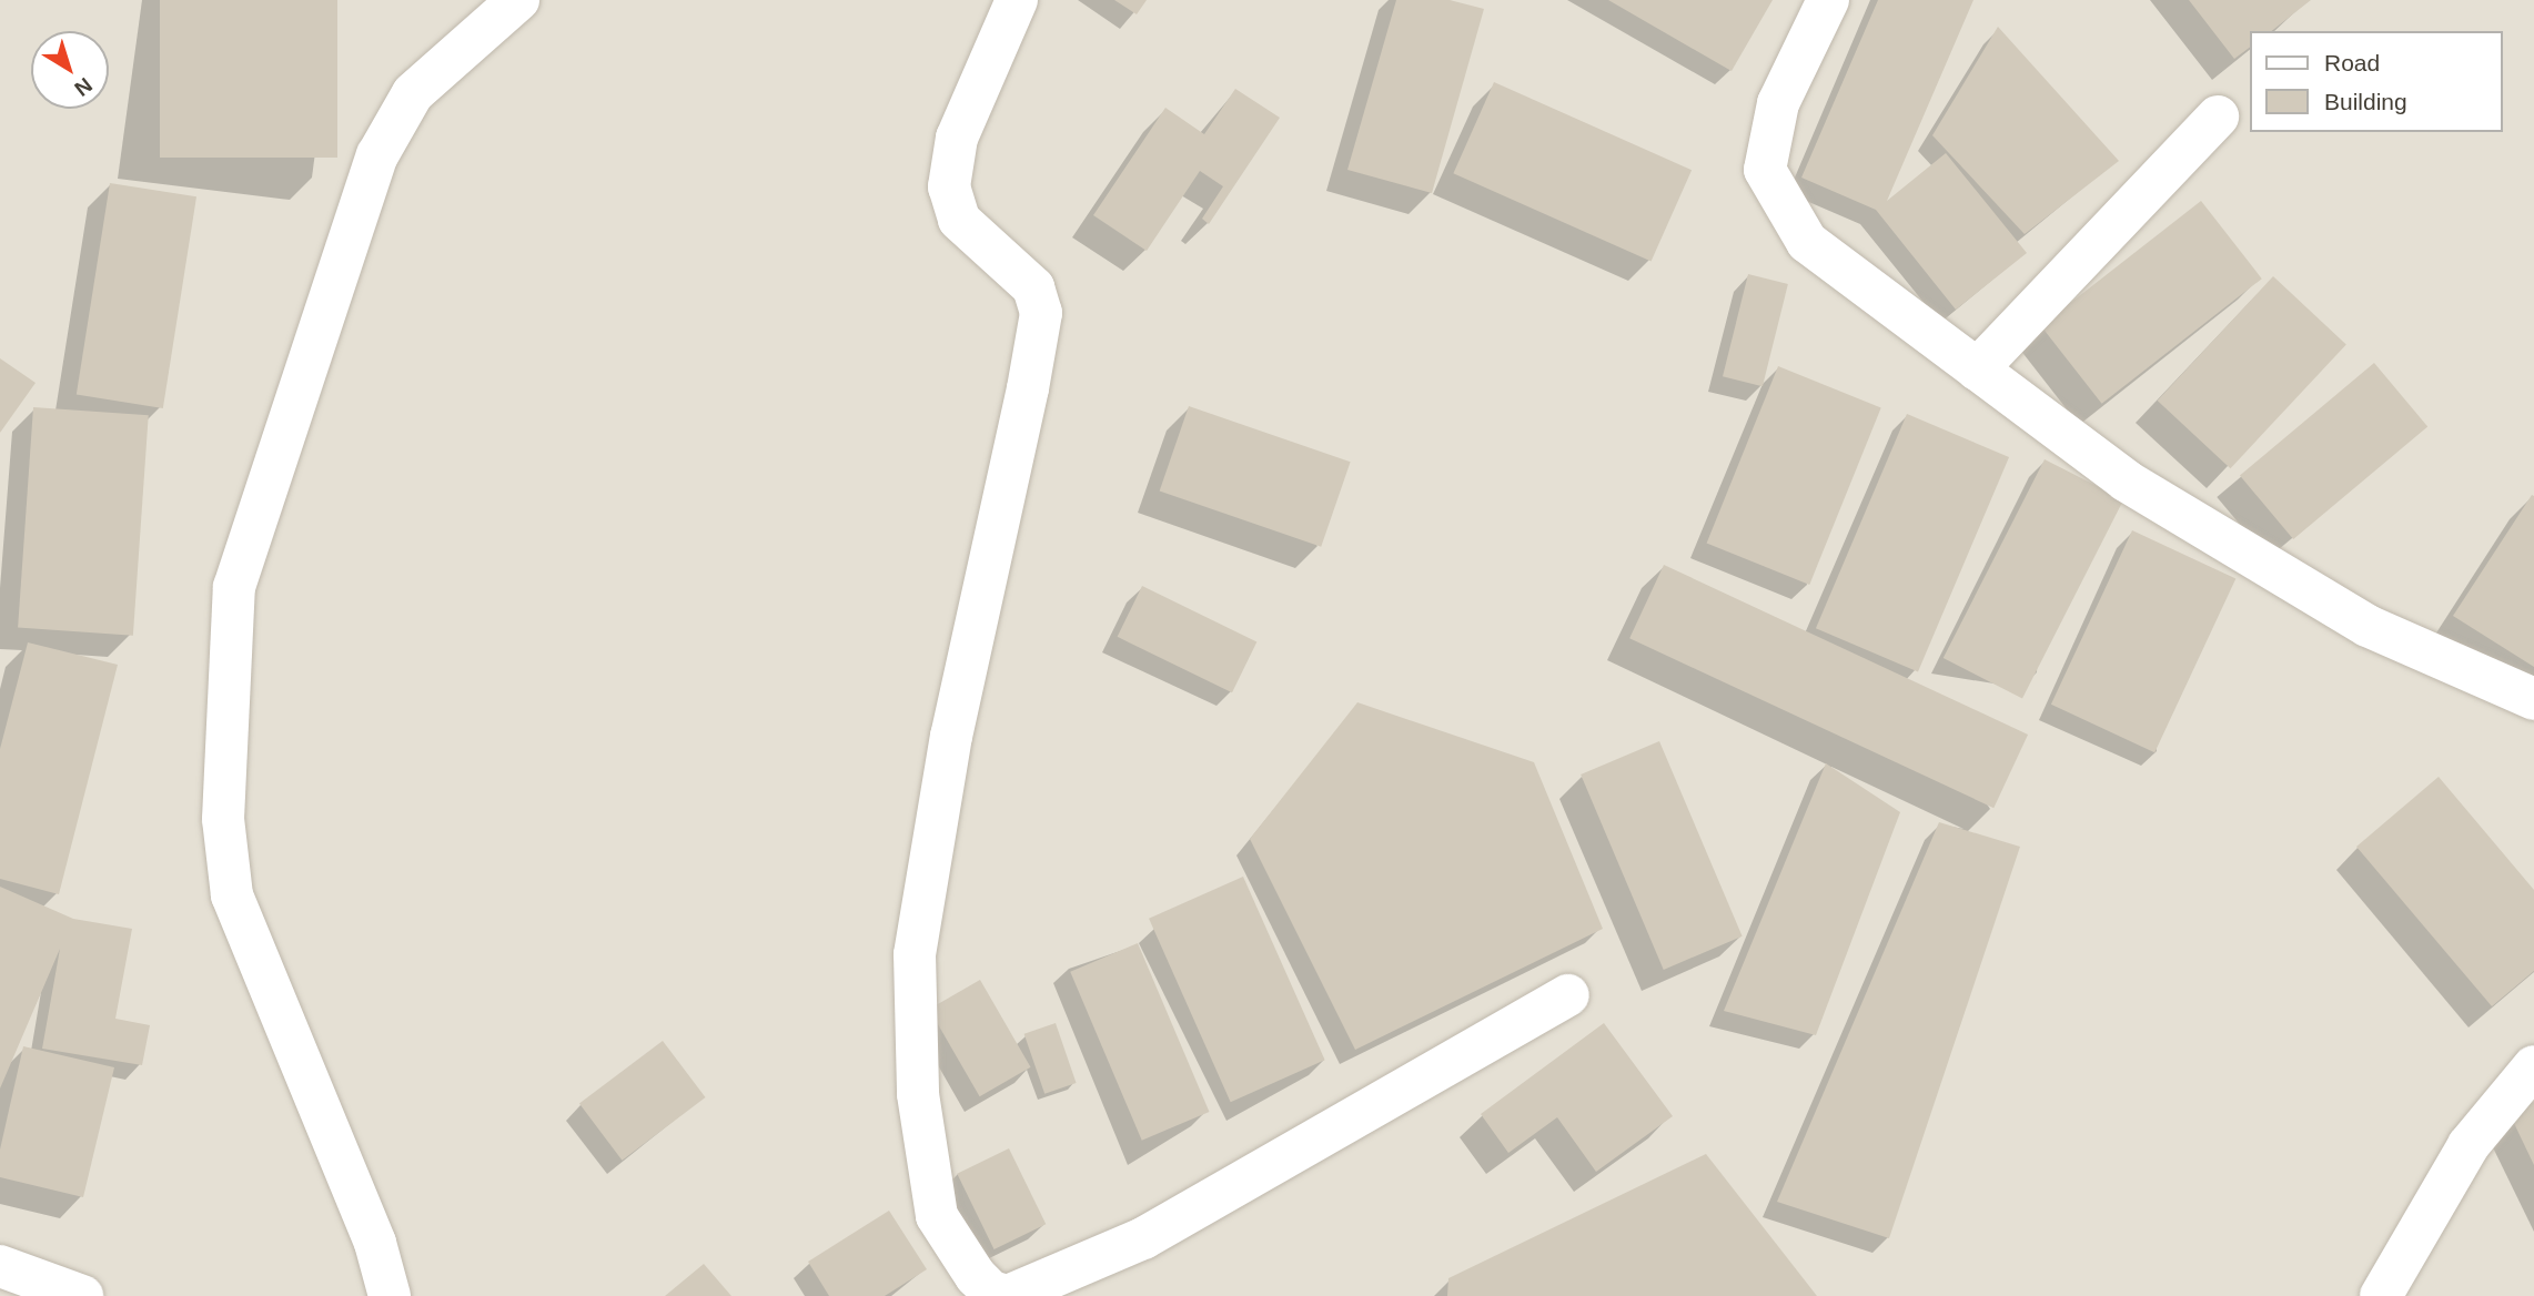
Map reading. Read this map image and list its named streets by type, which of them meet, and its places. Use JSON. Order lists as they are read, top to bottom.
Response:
{
  "legend": ["Road", "Building"],
  "north": "bottom right"
}
